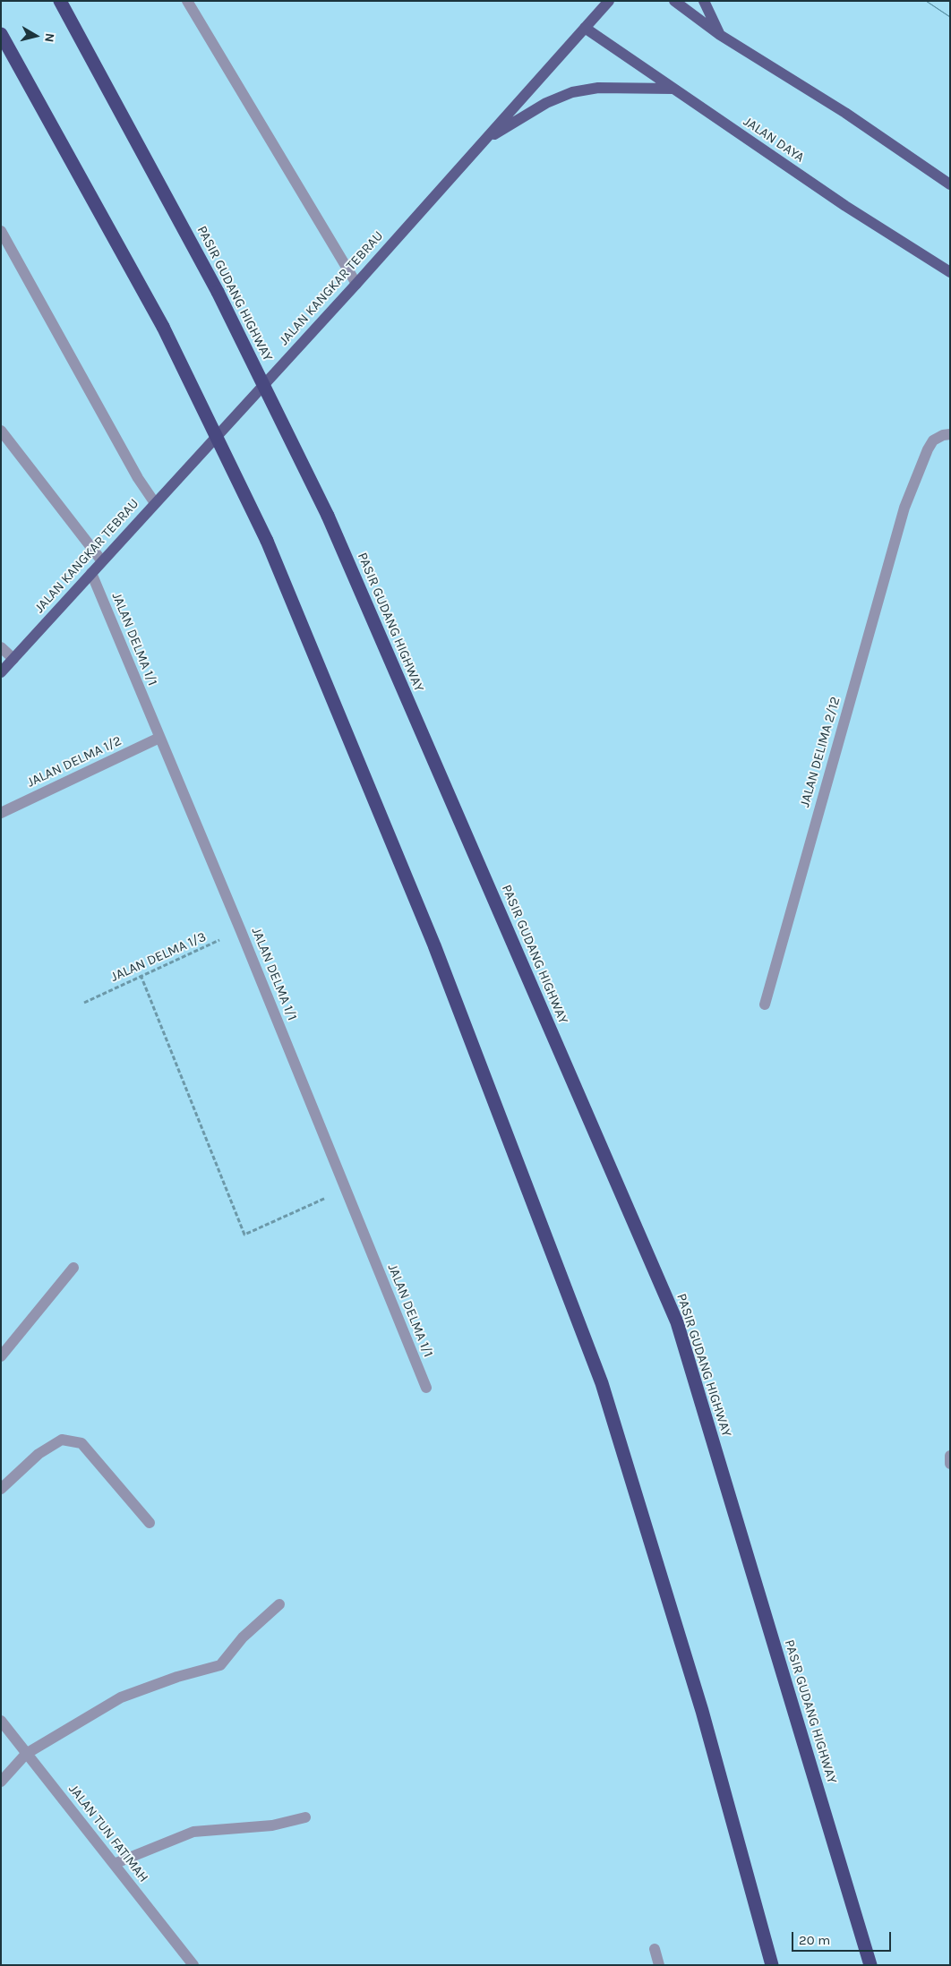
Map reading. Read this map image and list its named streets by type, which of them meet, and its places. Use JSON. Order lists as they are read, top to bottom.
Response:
{
  "streets": {
    "highway": ["PASIR GUDANG HIGHWAY"],
    "main road": ["JALAN DAYA", "JALAN KANGKAR TEBRAU"],
    "street": [
      "JALAN DELMA 1/1",
      "JALAN DELIMA 2/12",
      "JALAN DELMA 1/2",
      "JALAN TUN FATIMAH"
    ],
    "path": ["JALAN DELMA 1/3"]
  },
  "crossings": [
    ["JALAN DAYA", "JALAN KANGKAR TEBRAU"],
    ["JALAN KANGKAR TEBRAU", "JALAN DELMA 1/1"],
    ["JALAN DELMA 1/1", "JALAN DELMA 1/2"],
    ["JALAN DELMA 1/1", "JALAN DELMA 1/3"]
  ],
  "scale_bar": "20 m",
  "north": "right"
}
